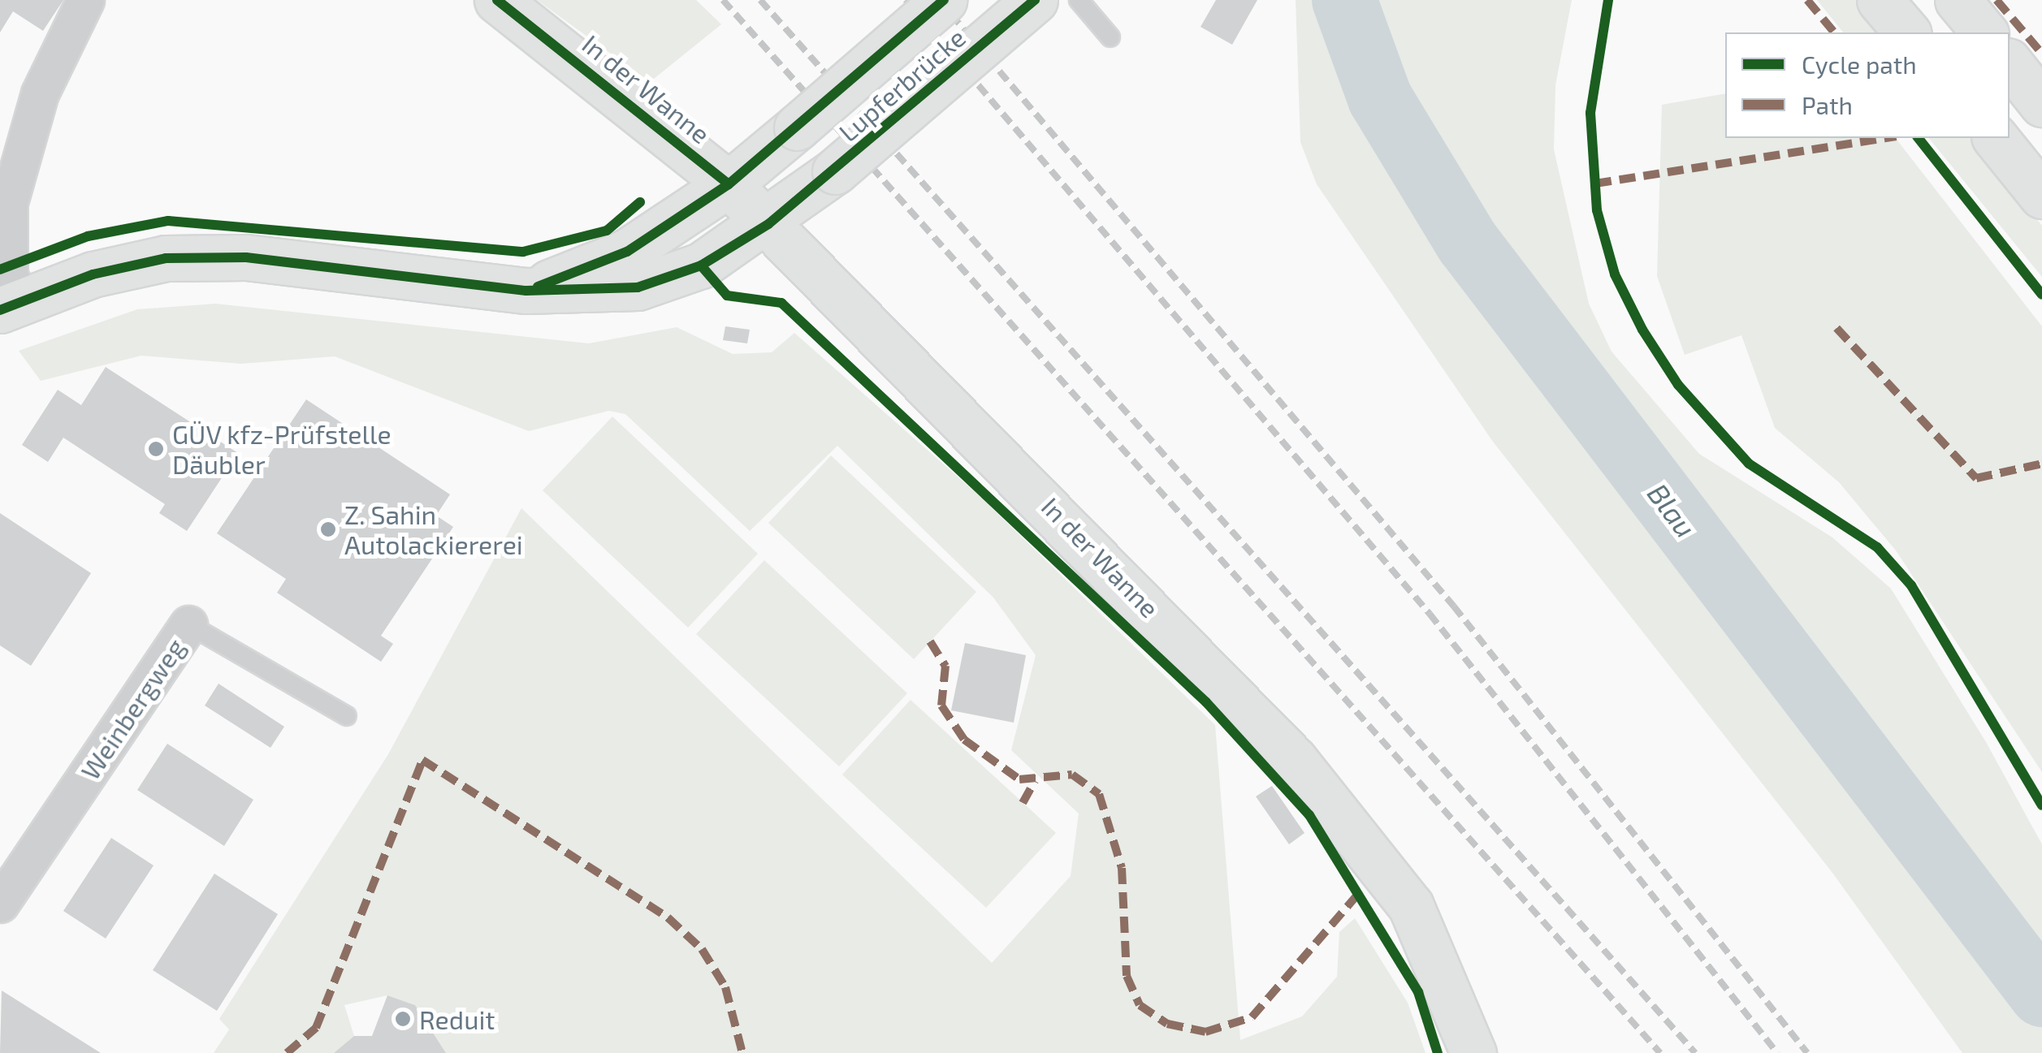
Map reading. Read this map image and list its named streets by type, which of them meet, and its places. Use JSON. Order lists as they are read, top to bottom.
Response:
{
  "streets": {
    "street": ["Lupferbrücke", "In der Wanne", "Weinbergweg"]
  },
  "crossings": [
    ["Lupferbrücke", "In der Wanne"]
  ],
  "water": ["Blau"],
  "places": ["GÜV kfz-Prüfstelle Däubler", "Z. Sahin Autolackiererei", "Reduit"],
  "legend": ["Cycle path", "Path"]
}
